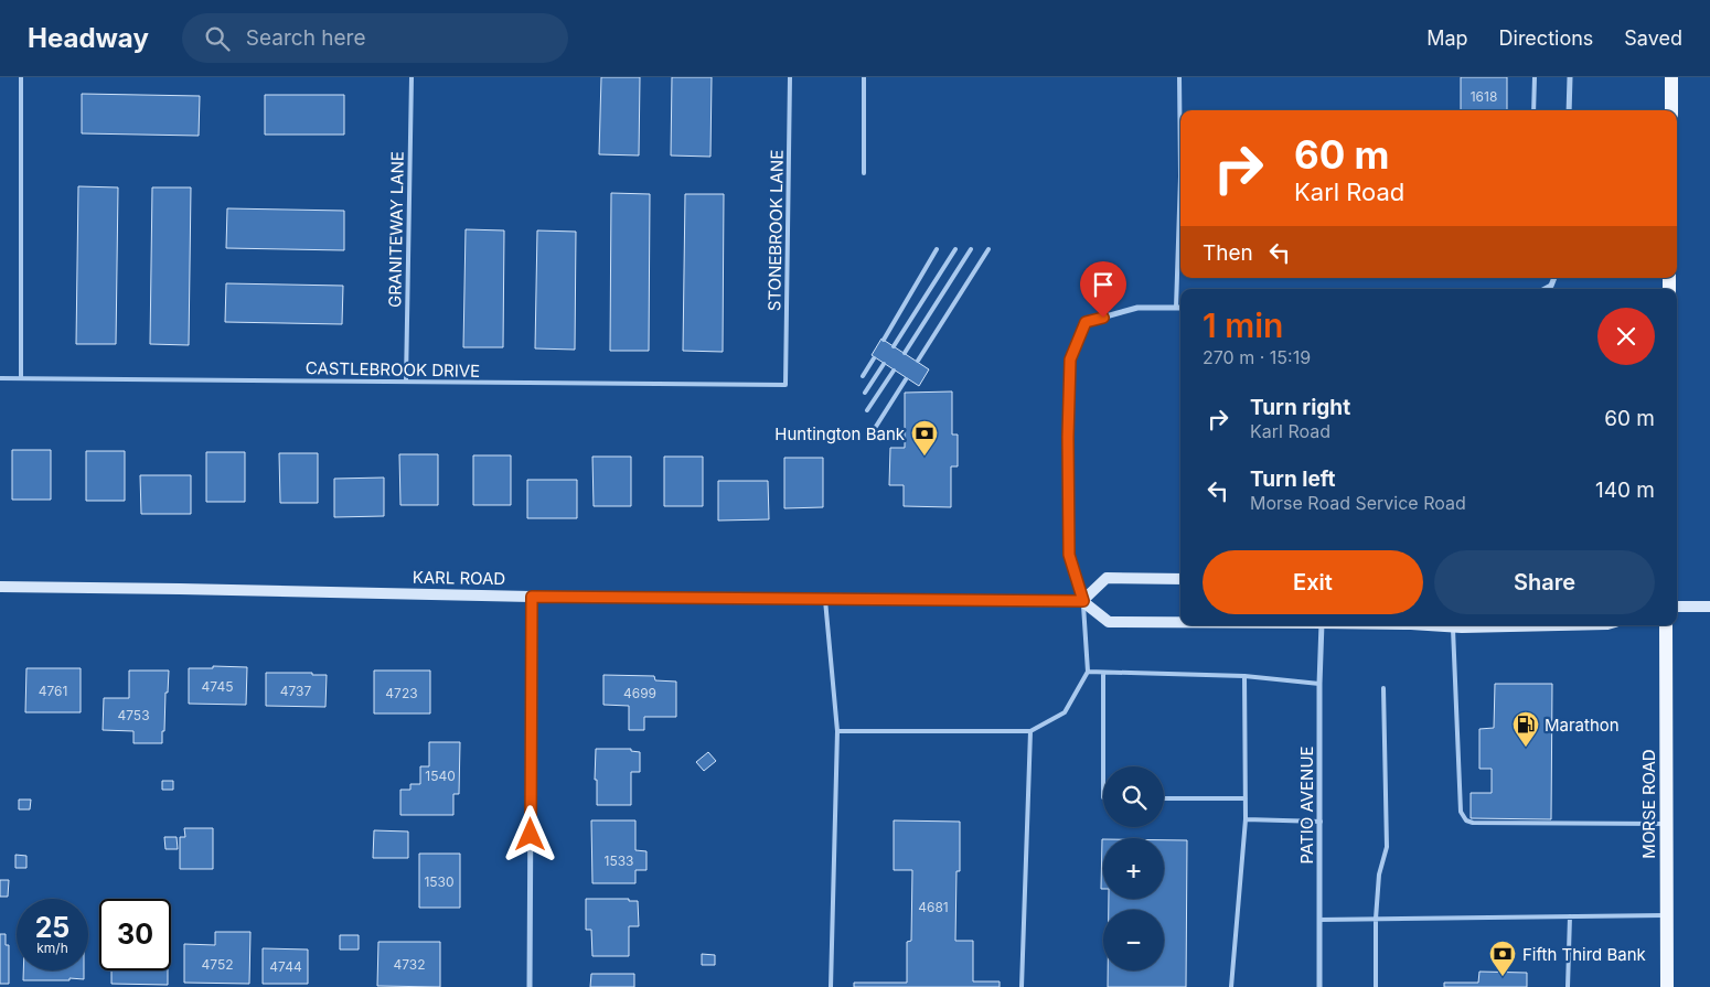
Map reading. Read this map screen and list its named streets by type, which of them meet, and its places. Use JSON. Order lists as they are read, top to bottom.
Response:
{
  "streets": {
    "main road": ["KARL ROAD", "MORSE ROAD"],
    "street": ["PATIO AVENUE"],
    "lane": ["GRANITEWAY LANE", "STONEBROOK LANE", "CASTLEBROOK DRIVE"]
  },
  "crossings": [
    ["GRANITEWAY LANE", "CASTLEBROOK DRIVE"],
    ["STONEBROOK LANE", "CASTLEBROOK DRIVE"]
  ],
  "places": {
    "bank": ["Huntington Bank", "Fifth Third Bank"],
    "fuel station": ["Marathon"]
  },
  "house_numbers": [
    "1618",
    "4745",
    "4761",
    "4737",
    "4723",
    "4699",
    "4753",
    "1540",
    "1533",
    "1530",
    "4681",
    "4752",
    "4732",
    "4744"
  ],
  "page": {
    "header": "Headway",
    "search": "Search here",
    "nav": ["Map", "Directions", "Saved"],
    "turn": ["60 m", "Karl Road"],
    "then": "Then",
    "heading": ["1 min", "270 m · 15:19"],
    "list": [
      {
        "name": "Turn right",
        "note": "Karl Road",
        "value": "60 m"
      },
      {
        "name": "Turn left",
        "note": "Morse Road Service Road",
        "value": "140 m"
      }
    ],
    "buttons": ["Exit", "Share"],
    "map_buttons": ["+", "−"],
    "speed": "25 km/h",
    "limit": "30"
  }
}
